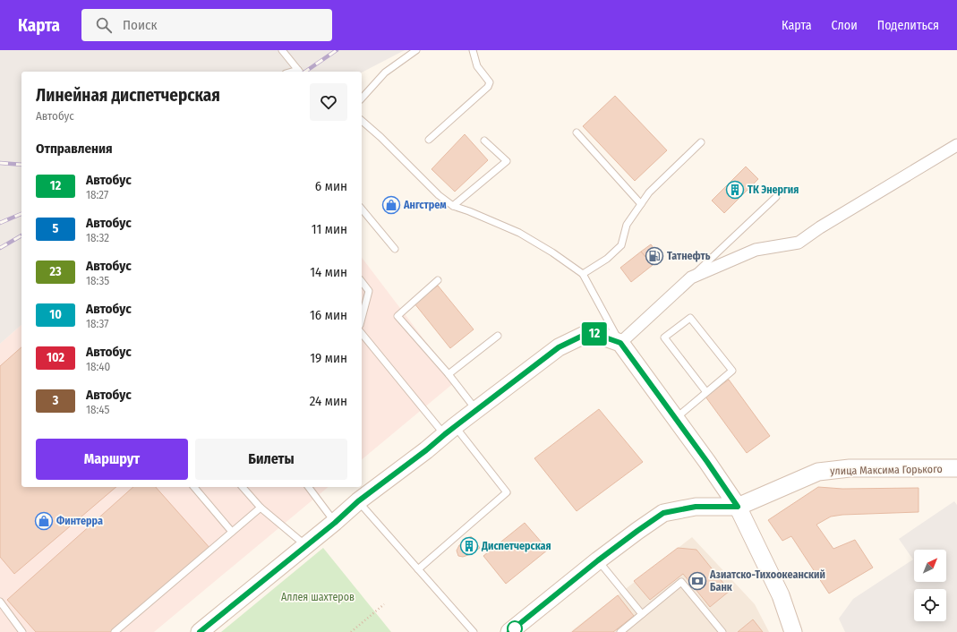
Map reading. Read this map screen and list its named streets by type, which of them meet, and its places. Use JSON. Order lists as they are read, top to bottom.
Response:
{
  "streets": {
    "street": ["улица Максима Горького"]
  },
  "parks": ["Аллея шахтеров"],
  "places": {
    "building": ["ТК Энергия", "Диспетчерская"],
    "shop": ["Ангстрем", "Финтерра"],
    "fuel station": ["Татнефть"],
    "bank": ["Азиатско-Тихоокеанский Банк"]
  },
  "lines": ["bus line 12"],
  "north": "top right",
  "page": {
    "header": "Карта",
    "search": "Поиск",
    "nav": ["Карта", "Слои", "Поделиться"],
    "on_map": "12",
    "heading": [
      ["Линейная диспетчерская", "Автобус"],
      "Отправления"
    ],
    "list": [
      {
        "mark": "12",
        "name": "Автобус",
        "note": "18:27",
        "value": "6 мин"
      },
      {
        "mark": "5",
        "name": "Автобус",
        "note": "18:32",
        "value": "11 мин"
      },
      {
        "mark": "23",
        "name": "Автобус",
        "note": "18:35",
        "value": "14 мин"
      },
      {
        "mark": "10",
        "name": "Автобус",
        "note": "18:37",
        "value": "16 мин"
      },
      {
        "mark": "102",
        "name": "Автобус",
        "note": "18:40",
        "value": "19 мин"
      },
      {
        "mark": "3",
        "name": "Автобус",
        "note": "18:45",
        "value": "24 мин"
      }
    ],
    "buttons": ["Маршрут", "Билеты"]
  }
}
